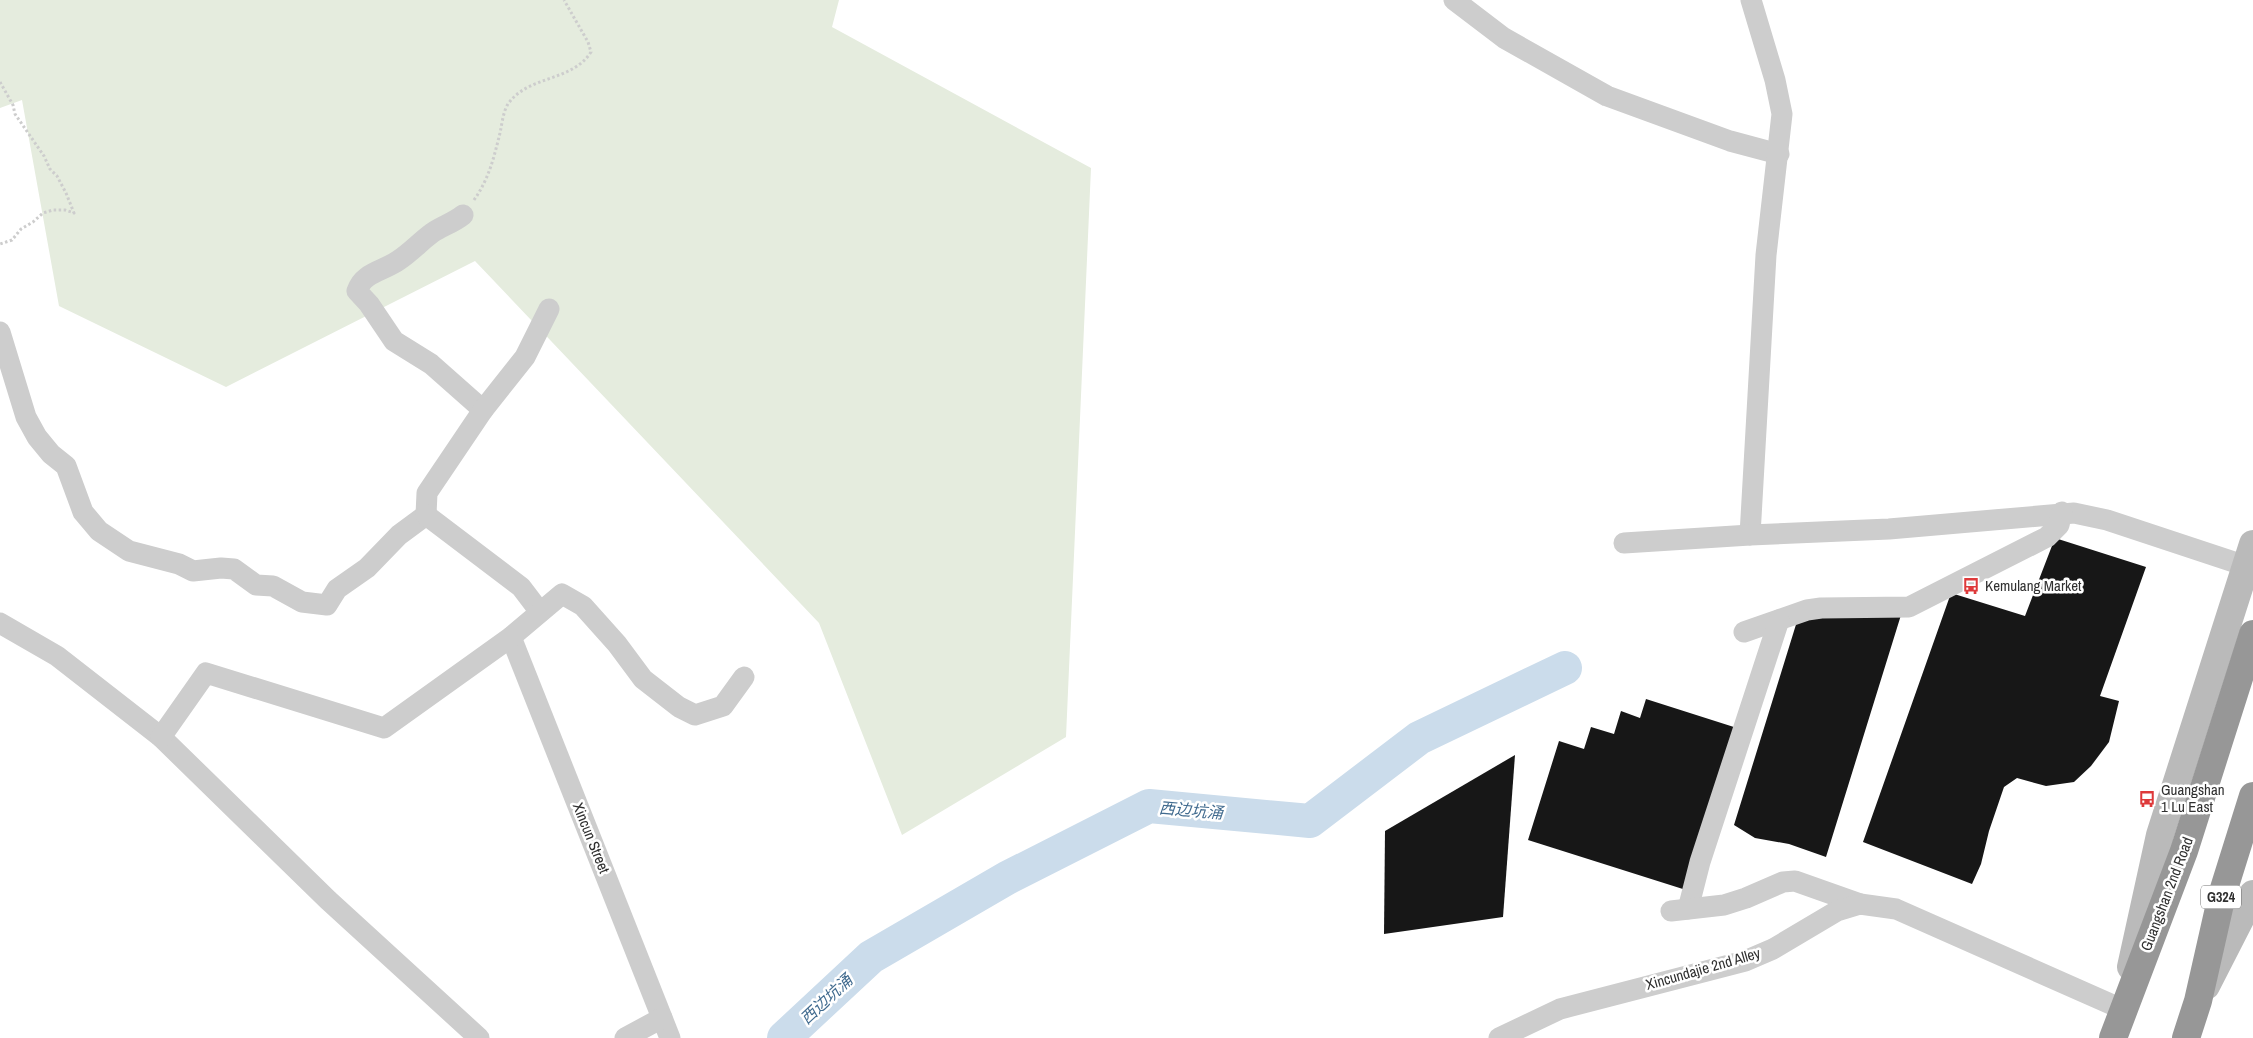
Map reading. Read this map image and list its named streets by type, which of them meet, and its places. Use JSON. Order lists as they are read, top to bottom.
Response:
{
  "streets": {
    "highway": ["Guangshan 2nd Road", "G324"],
    "street": ["Xincun Street", "Xincundajie 2nd Alley"]
  },
  "crossings": [
    ["Guangshan 2nd Road", "Xincundajie 2nd Alley"]
  ],
  "water": ["西边坑涌"],
  "places": {
    "bus stop": ["Kemulang Market", "Guangshan 1 Lu East"]
  }
}
